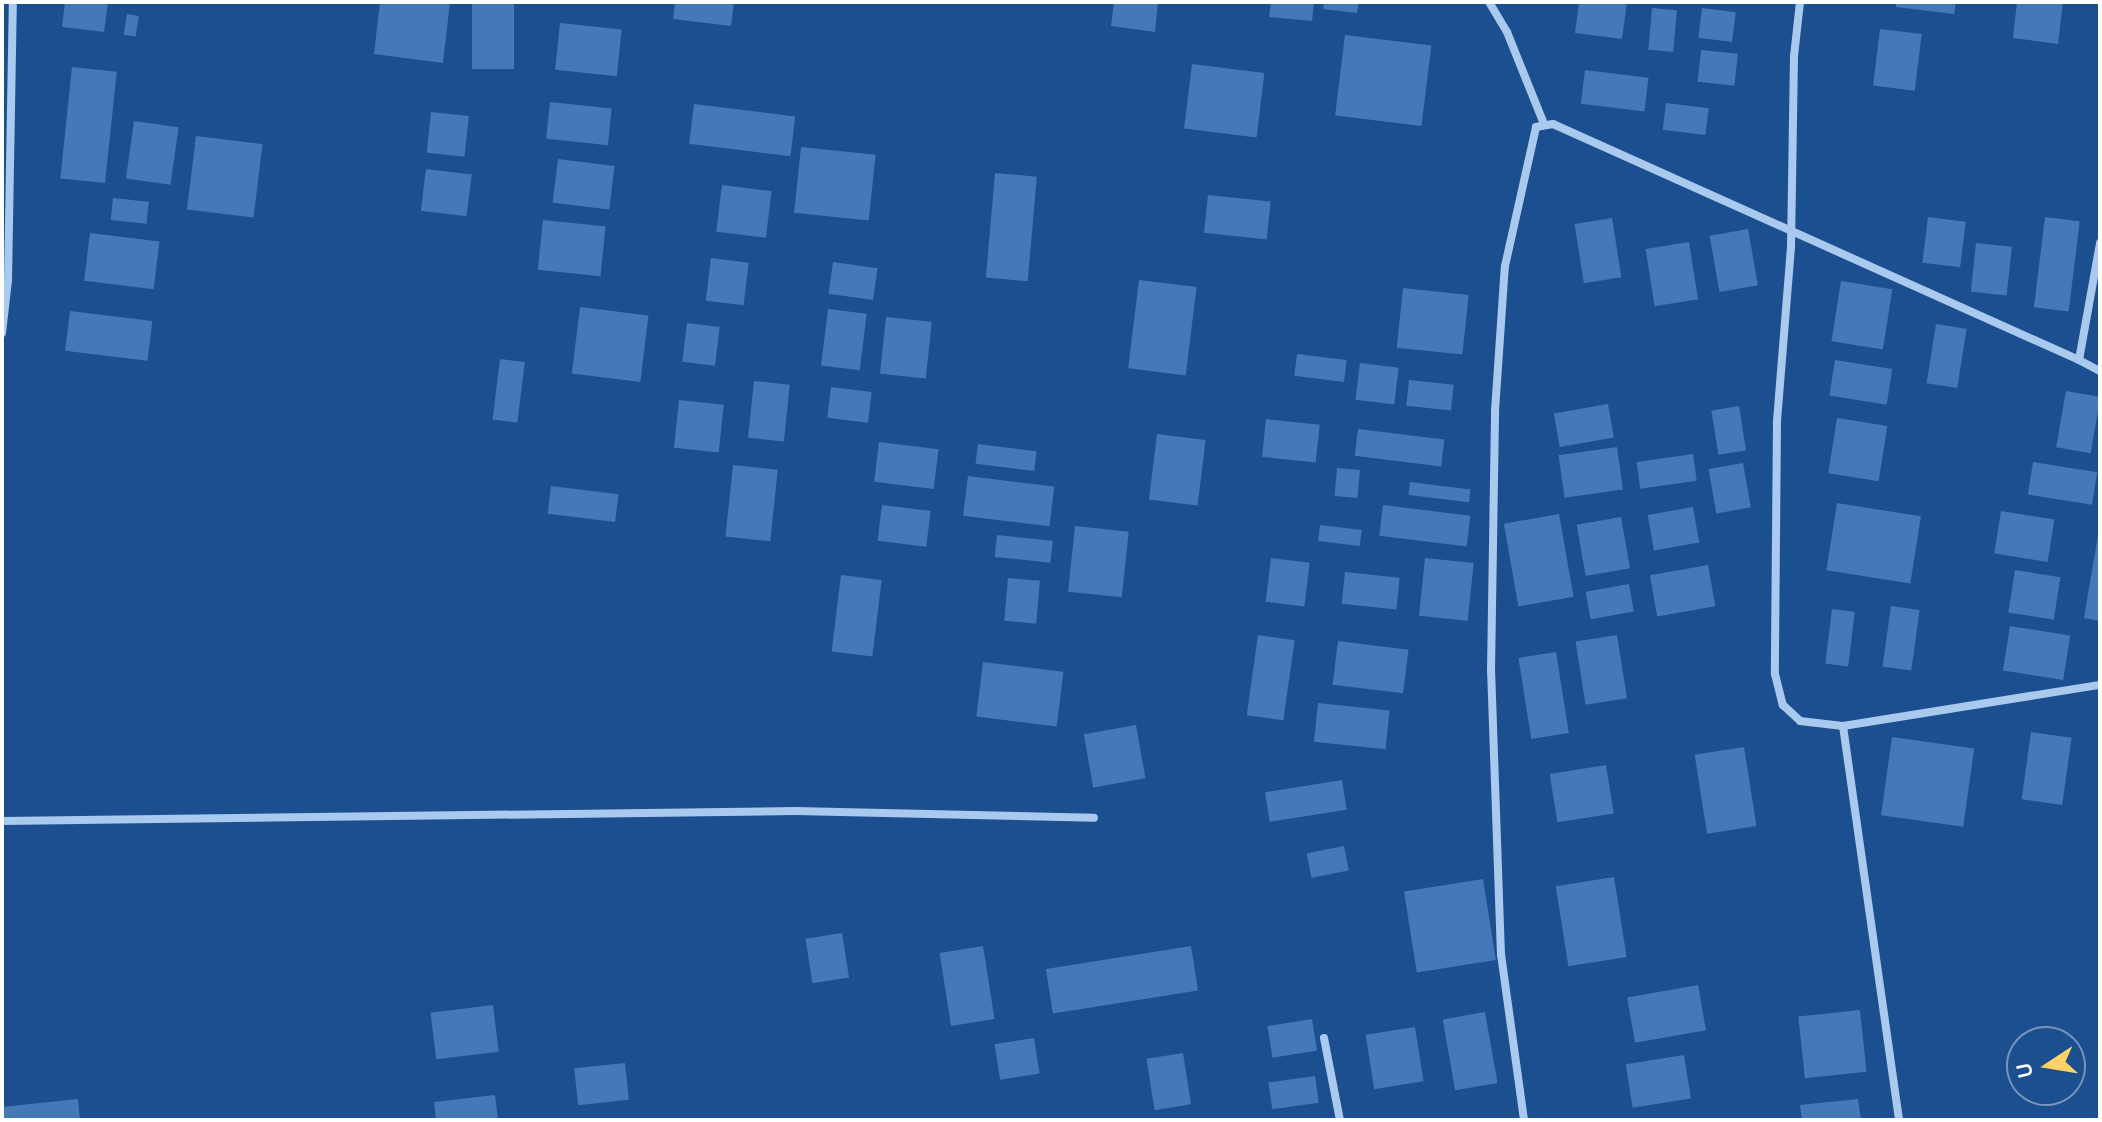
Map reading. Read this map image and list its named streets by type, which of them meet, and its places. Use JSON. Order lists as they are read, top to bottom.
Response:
{
  "north": "left"
}
